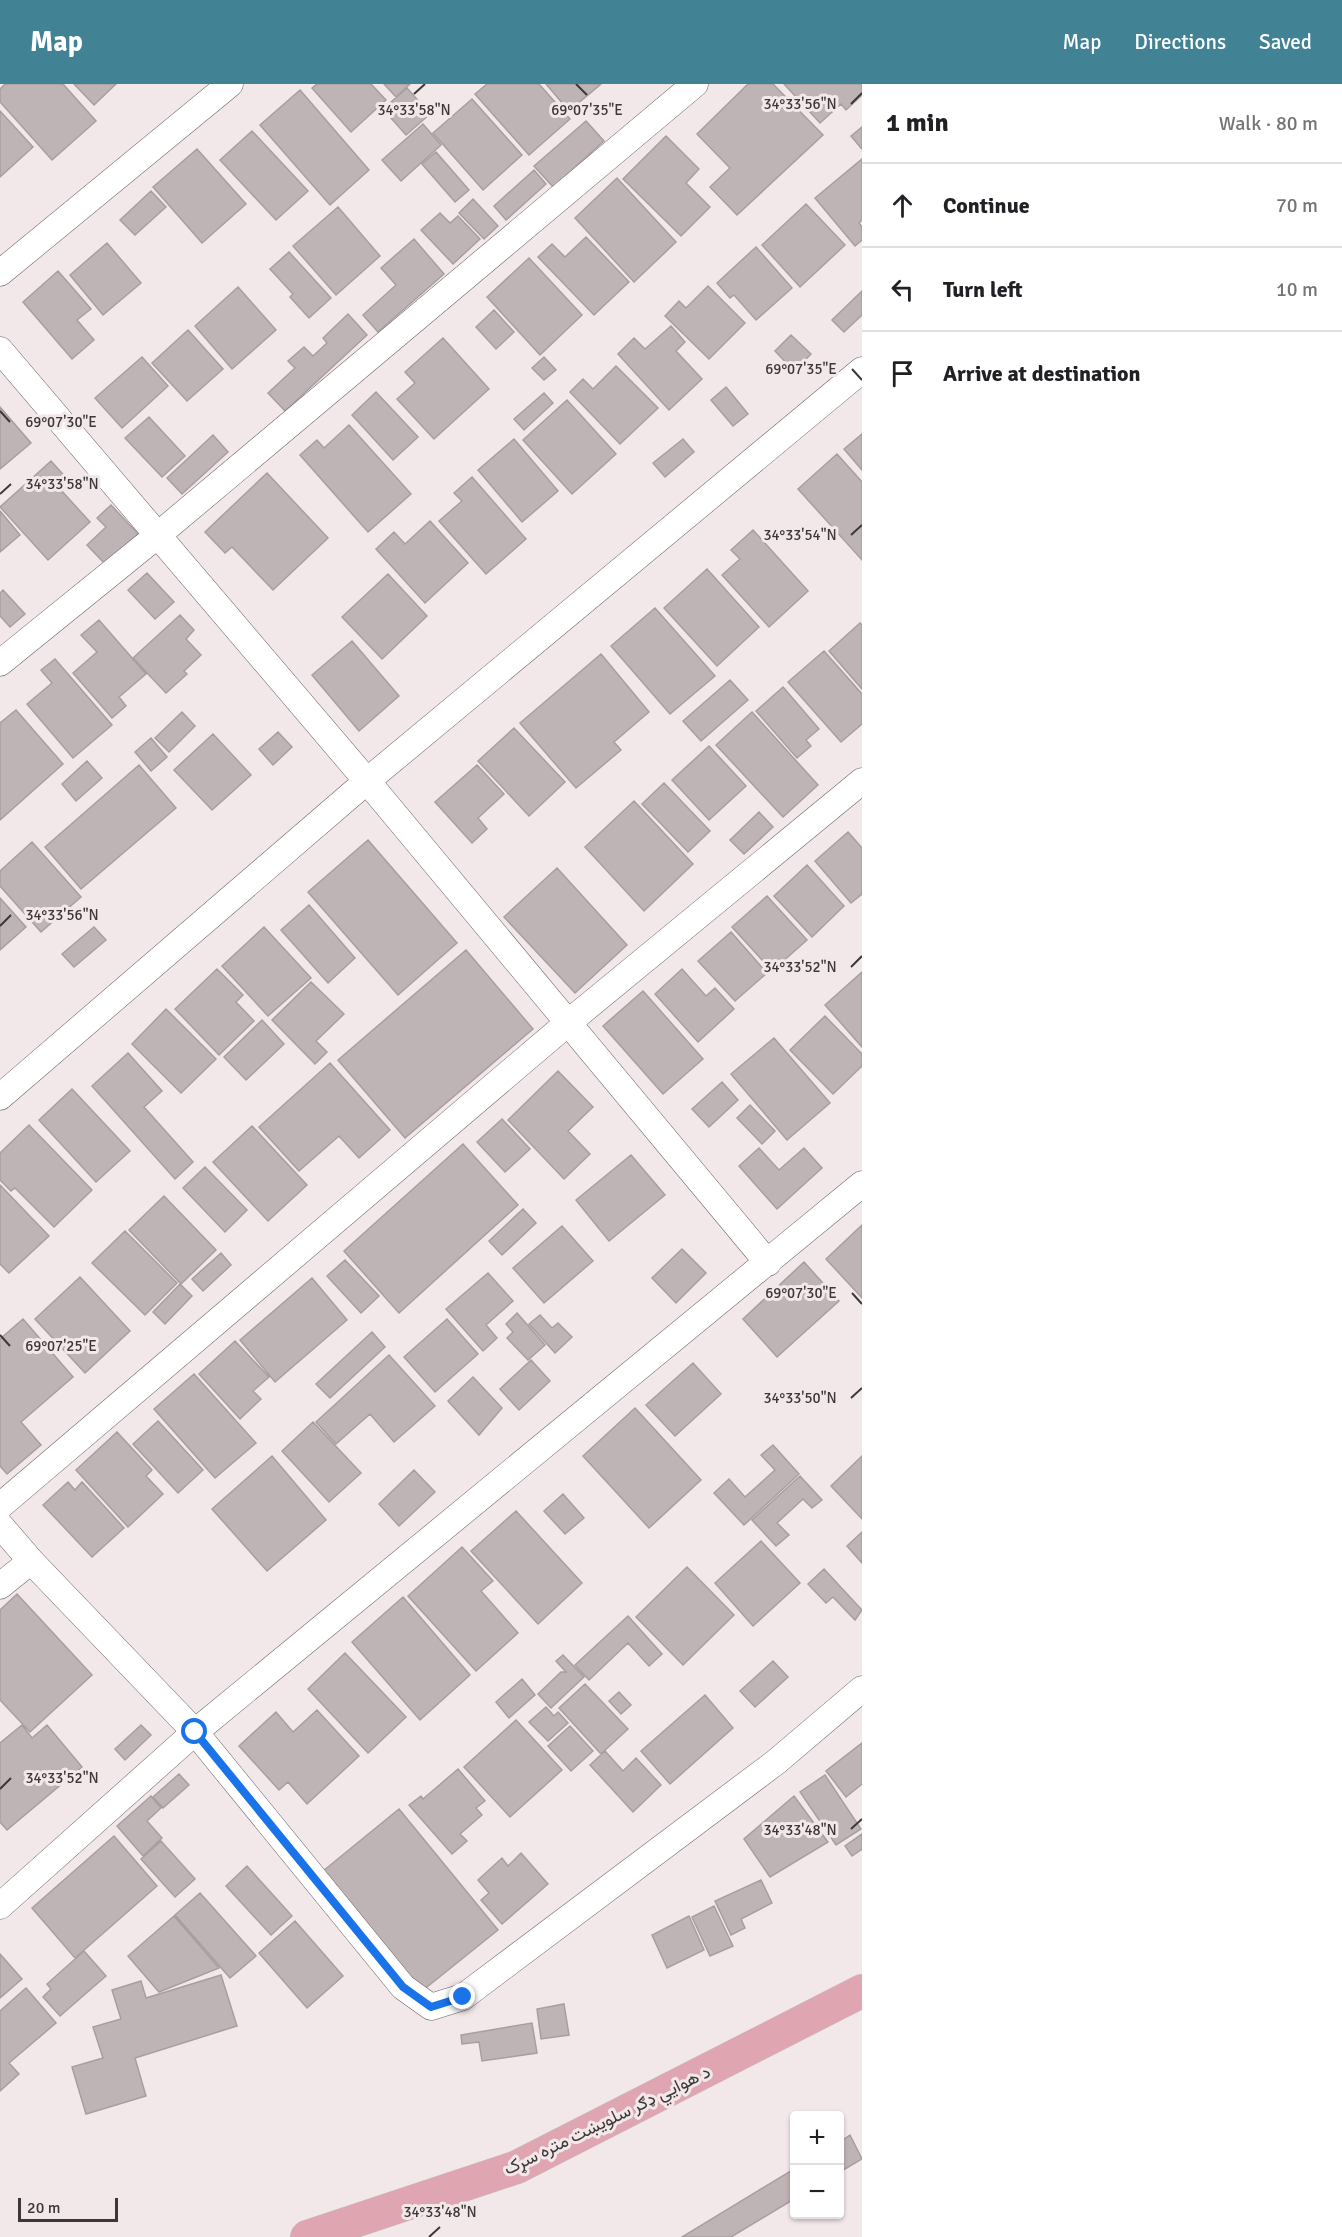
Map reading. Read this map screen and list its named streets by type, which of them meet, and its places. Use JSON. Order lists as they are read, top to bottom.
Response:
{
  "streets": {
    "main road": ["د هوايي ډګر سلویښت متره سړک"]
  },
  "scale_bar": "20 m",
  "page": {
    "header": "Map",
    "nav": ["Map", "Directions", "Saved"],
    "heading": ["1 min", "Walk · 80 m"],
    "list": [
      ["Continue", "70 m"],
      ["Turn left", "10 m"],
      "Arrive at destination"
    ],
    "map_buttons": ["+", "−"],
    "scale": "20 m"
  },
  "coordinates": [
    "34°33'56\"N",
    "34°33'58\"N",
    "69°07'35\"E",
    "69°07'30\"E",
    "34°33'54\"N",
    "34°33'52\"N",
    "69°07'25\"E",
    "34°33'50\"N",
    "34°33'48\"N"
  ]
}
